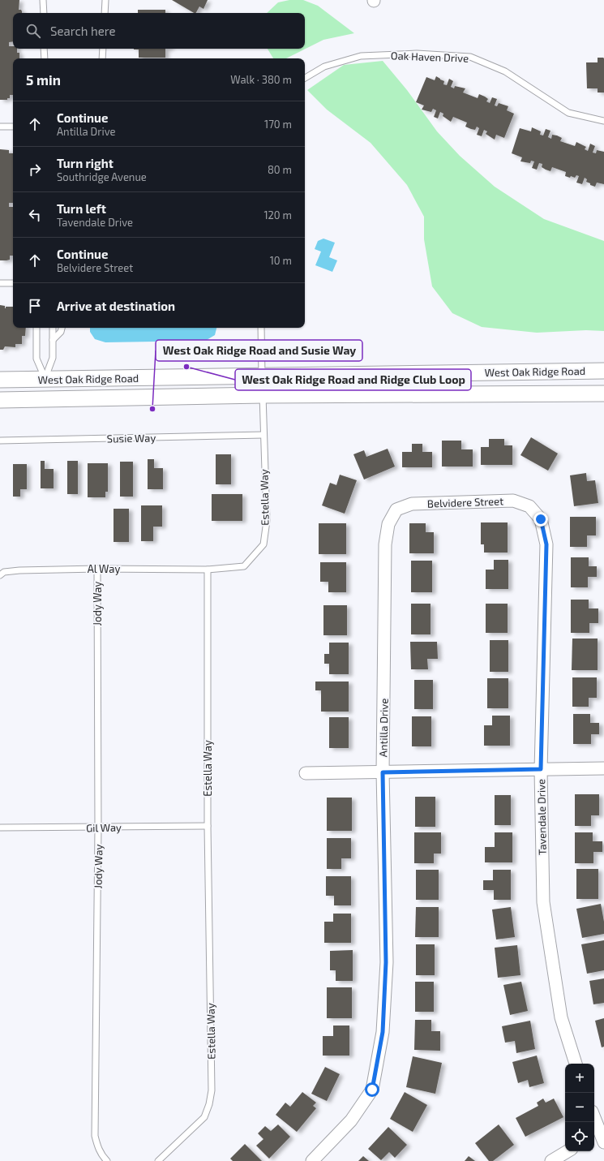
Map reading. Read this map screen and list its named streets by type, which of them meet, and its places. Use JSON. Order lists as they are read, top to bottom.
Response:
{
  "streets": {
    "street": [
      "West Oak Ridge Road",
      "Belvidere Street",
      "Antilla Drive",
      "Tavendale Drive"
    ],
    "lane": [
      "Oak Haven Drive",
      "Susie Way",
      "Estella Way",
      "Al Way",
      "Jody Way",
      "Gil Way"
    ]
  },
  "crossings": [
    ["West Oak Ridge Road", "Estella Way"],
    ["Susie Way", "Estella Way"],
    ["Estella Way", "Al Way"],
    ["Estella Way", "Gil Way"],
    ["Belvidere Street", "Antilla Drive"],
    ["Belvidere Street", "Tavendale Drive"],
    ["Al Way", "Jody Way"],
    ["Jody Way", "Gil Way"]
  ],
  "places": ["West Oak Ridge Road and Ridge Club Loop", "West Oak Ridge Road and Susie Way"],
  "page": {
    "search": "Search here",
    "heading": ["5 min", "Walk · 380 m"],
    "list": [
      ["Continue", "Antilla Drive", "170 m"],
      ["Turn right", "Southridge Avenue", "80 m"],
      ["Turn left", "Tavendale Drive", "120 m"],
      ["Continue", "Belvidere Street", "10 m"],
      "Arrive at destination"
    ],
    "map_buttons": ["+", "−"]
  }
}
